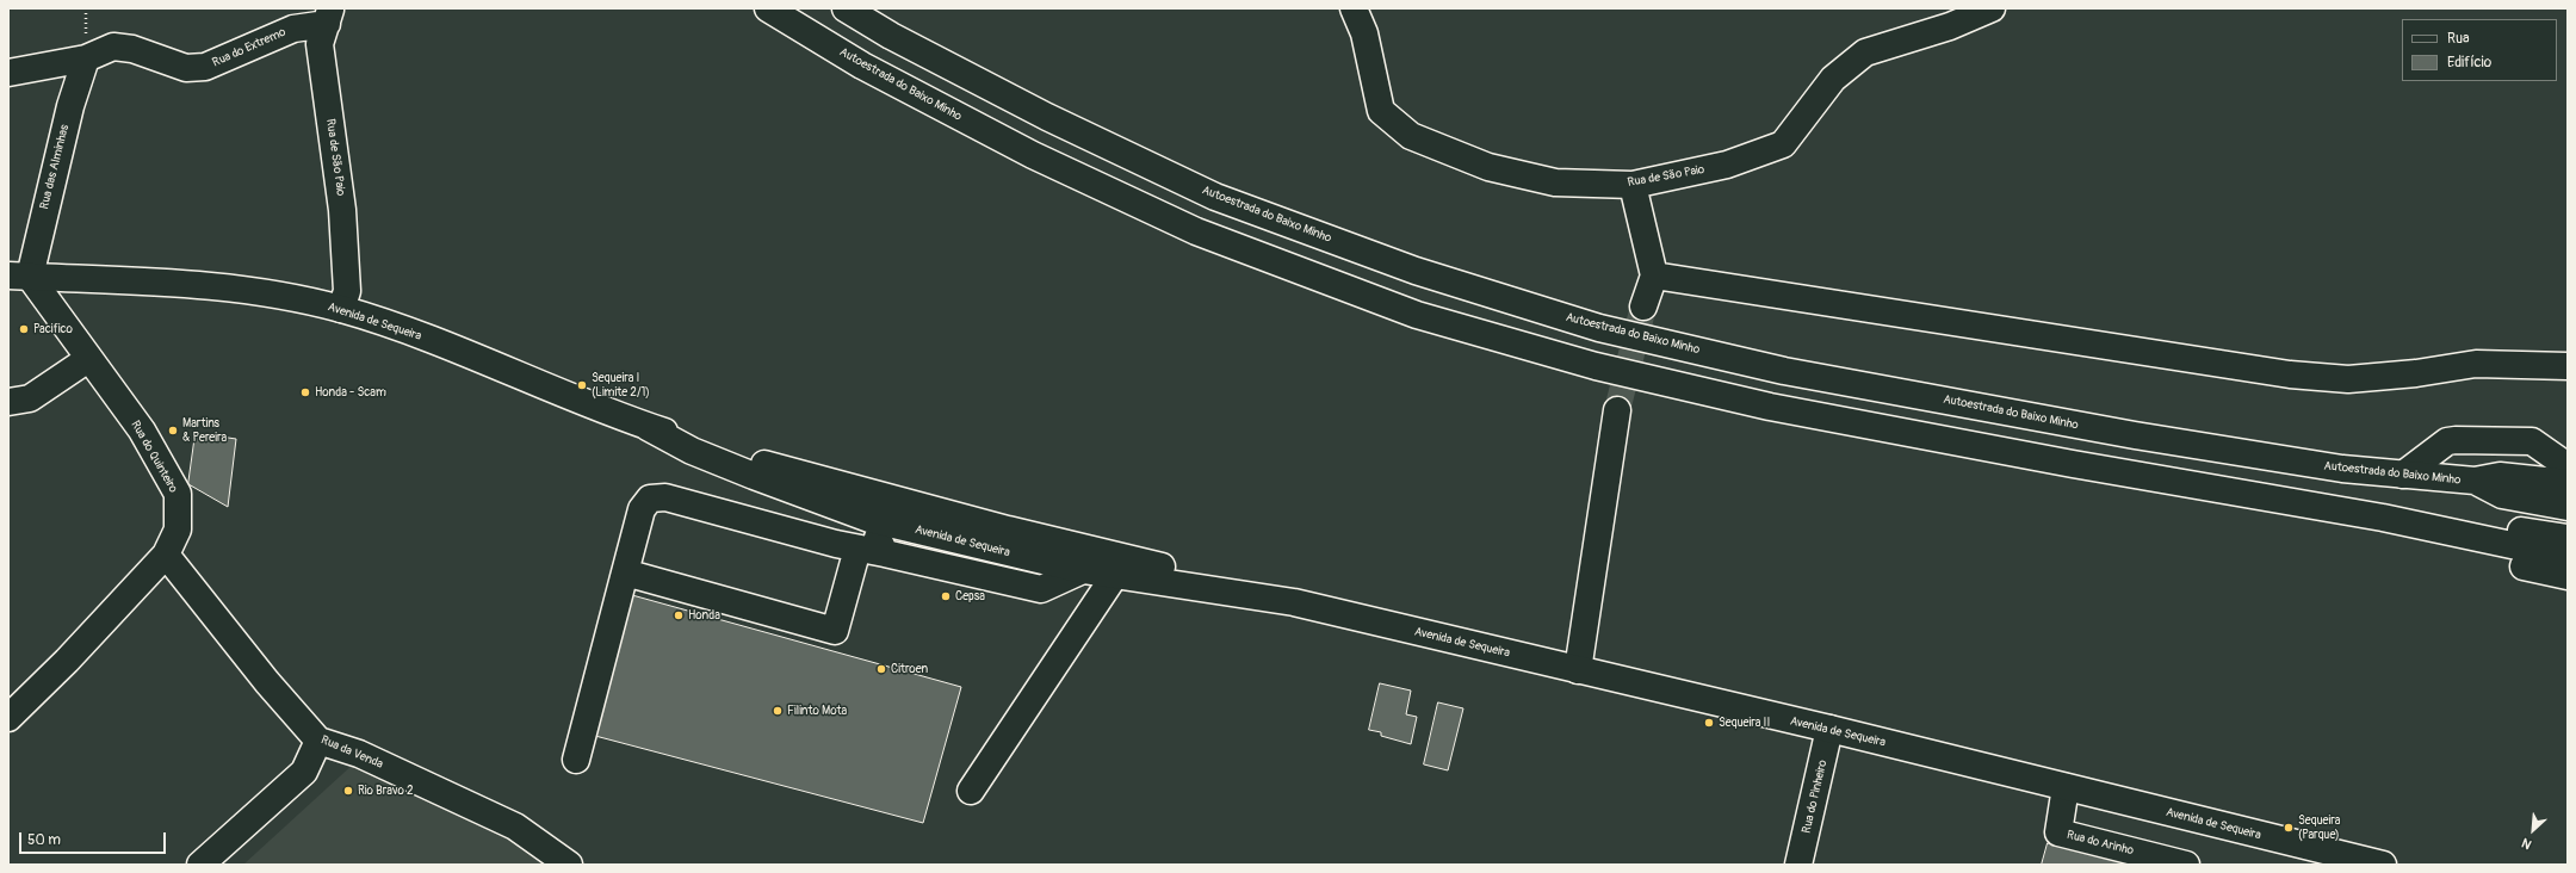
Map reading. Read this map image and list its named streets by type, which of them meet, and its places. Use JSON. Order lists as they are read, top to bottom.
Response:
{
  "streets": {
    "main road": [
      "Rua do Extremo",
      "Autoestrada do Baixo Minho",
      "Rua de São Paio",
      "Rua das Alminhas",
      "Avenida de Sequeira",
      "Rua do Quinteiro",
      "Rua da Venda",
      "Rua do Pinheiro",
      "Rua do Arinho"
    ]
  },
  "crossings": [
    ["Rua do Extremo", "Rua de São Paio"],
    ["Rua do Extremo", "Rua das Alminhas"],
    ["Rua de São Paio", "Avenida de Sequeira"],
    ["Rua das Alminhas", "Avenida de Sequeira"],
    ["Rua das Alminhas", "Rua do Quinteiro"],
    ["Avenida de Sequeira", "Rua do Quinteiro"],
    ["Avenida de Sequeira", "Rua do Pinheiro"],
    ["Avenida de Sequeira", "Rua do Arinho"],
    ["Rua do Quinteiro", "Rua da Venda"]
  ],
  "places": [
    "Pacifico",
    "Sequeira I (Limite 2/1)",
    "Honda - Scam",
    "Martins & Pereira",
    "Cepsa",
    "Honda",
    "Citroen",
    "Filinto Mota",
    "Sequeira II",
    "Rio Bravo 2",
    "Sequeira (Parque)"
  ],
  "legend": ["Rua", "Edifício"],
  "scale_bar": "50 m",
  "north": "bottom left"
}
